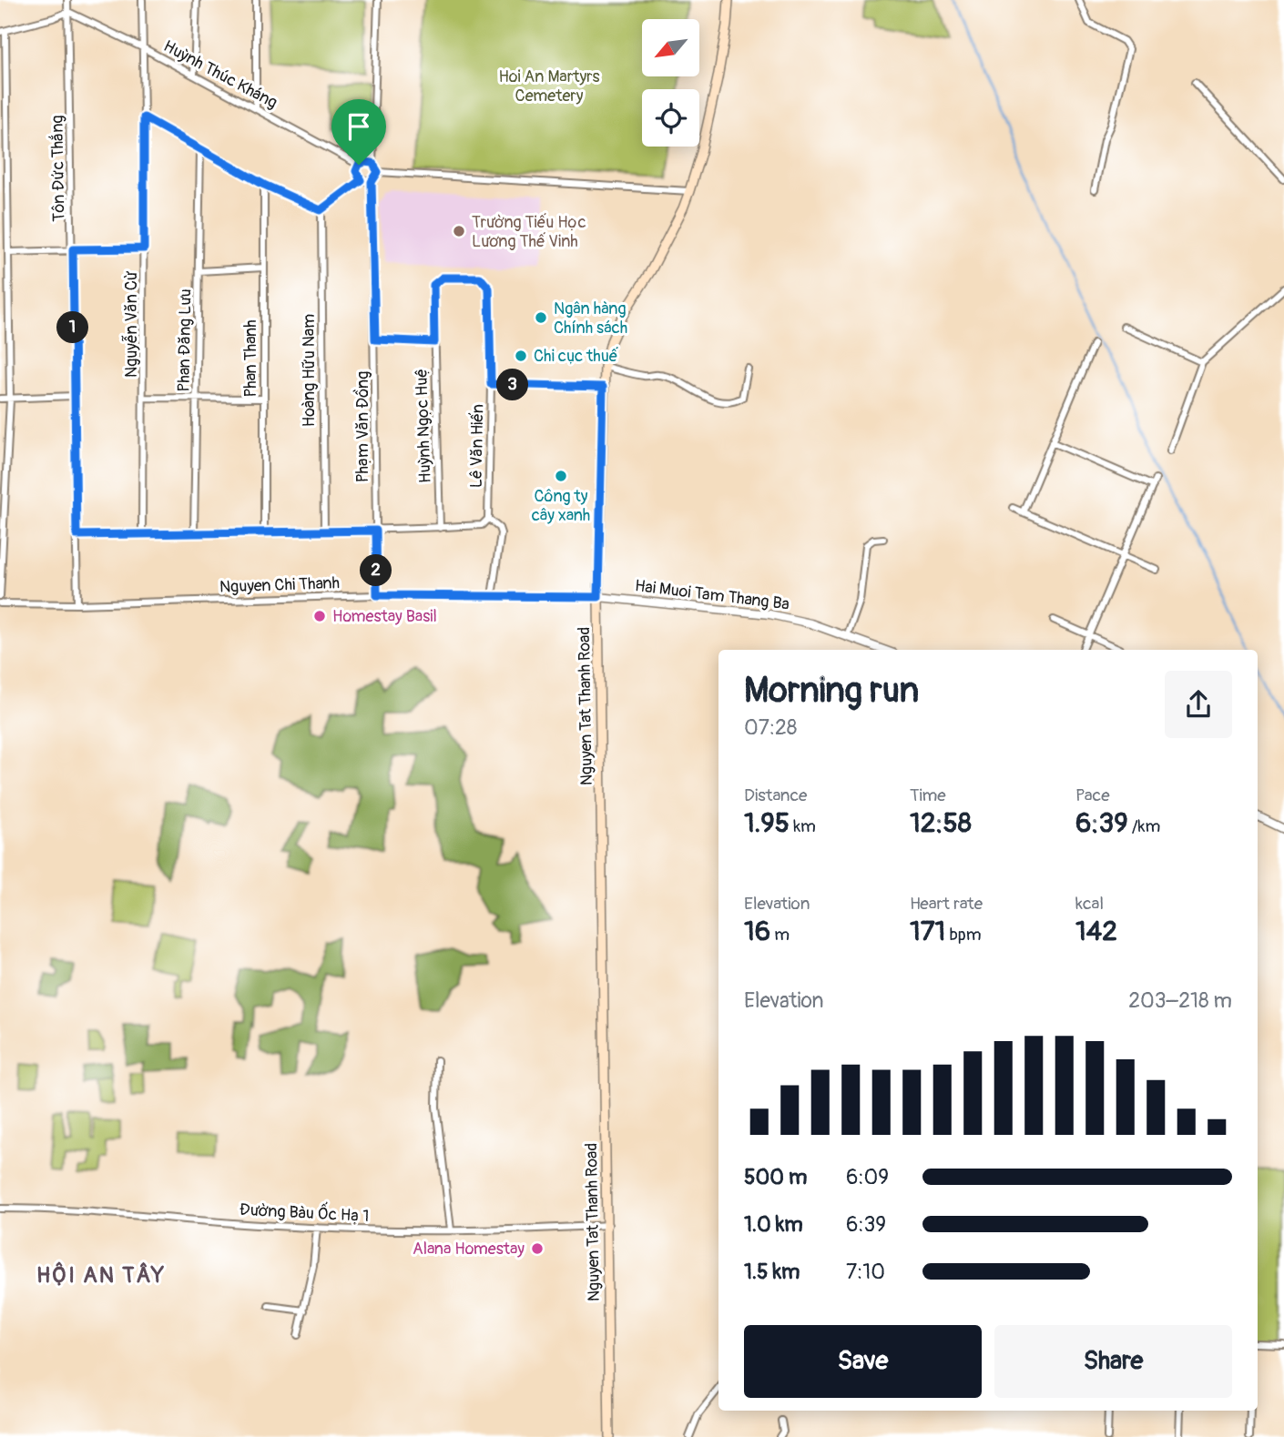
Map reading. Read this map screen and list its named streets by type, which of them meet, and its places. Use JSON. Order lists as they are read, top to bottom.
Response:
{
  "streets": {
    "main road": ["Nguyen Tat Thanh Road"],
    "street": [
      "Huỳnh Thúc Kháng",
      "Tôn Đức Thắng",
      "Nguyễn Văn Cừ",
      "Phan Đăng Lưu",
      "Phan Thanh",
      "Hoàng Hữu Nam",
      "Huỳnh Ngọc Huệ",
      "Phạm Văn Đồng",
      "Lê Văn Hiến",
      "Nguyen Chi Thanh",
      "Hai Muoi Tam Thang Ba",
      "Đường Bàu Ốc Hạ 1"
    ]
  },
  "crossings": [
    ["Huỳnh Thúc Kháng", "Tôn Đức Thắng"],
    ["Huỳnh Thúc Kháng", "Nguyễn Văn Cừ"],
    ["Huỳnh Thúc Kháng", "Phạm Văn Đồng"],
    ["Tôn Đức Thắng", "Nguyen Chi Thanh"],
    ["Huỳnh Ngọc Huệ", "Lê Văn Hiến"],
    ["Phạm Văn Đồng", "Nguyen Chi Thanh"],
    ["Nguyen Chi Thanh", "Hai Muoi Tam Thang Ba"],
    ["Nguyen Chi Thanh", "Nguyen Tat Thanh Road"],
    ["Hai Muoi Tam Thang Ba", "Nguyen Tat Thanh Road"],
    ["Nguyen Tat Thanh Road", "Đường Bàu Ốc Hạ 1"]
  ],
  "districts": ["HỘI AN TÂY"],
  "parks": ["Hoi An Martyrs Cemetery"],
  "places": [
    "Trường Tiếu Học Lương Thế Vinh",
    "Ngân hàng Chính sách",
    "Chi cục thuế",
    "Công ty cây xanh",
    "Homestay Basil",
    "Alana Homestay"
  ],
  "north": "bottom left",
  "page": {
    "pins": ["1", "3", "2"],
    "heading": ["Morning run", "07:28"],
    "stats": [
      ["Distance", "1.95 km"],
      ["Time", "12:58"],
      ["Pace", "6:39 /km"],
      ["Elevation", "16 m"],
      ["Heart rate", "171 bpm"],
      ["kcal", "142"]
    ],
    "chart": ["Elevation", "203–218 m"],
    "list": [
      {
        "name": "500 m",
        "note": "6:09"
      },
      {
        "name": "1.0 km",
        "note": "6:39"
      },
      {
        "name": "1.5 km",
        "note": "7:10"
      }
    ],
    "buttons": ["Save", "Share"]
  }
}
